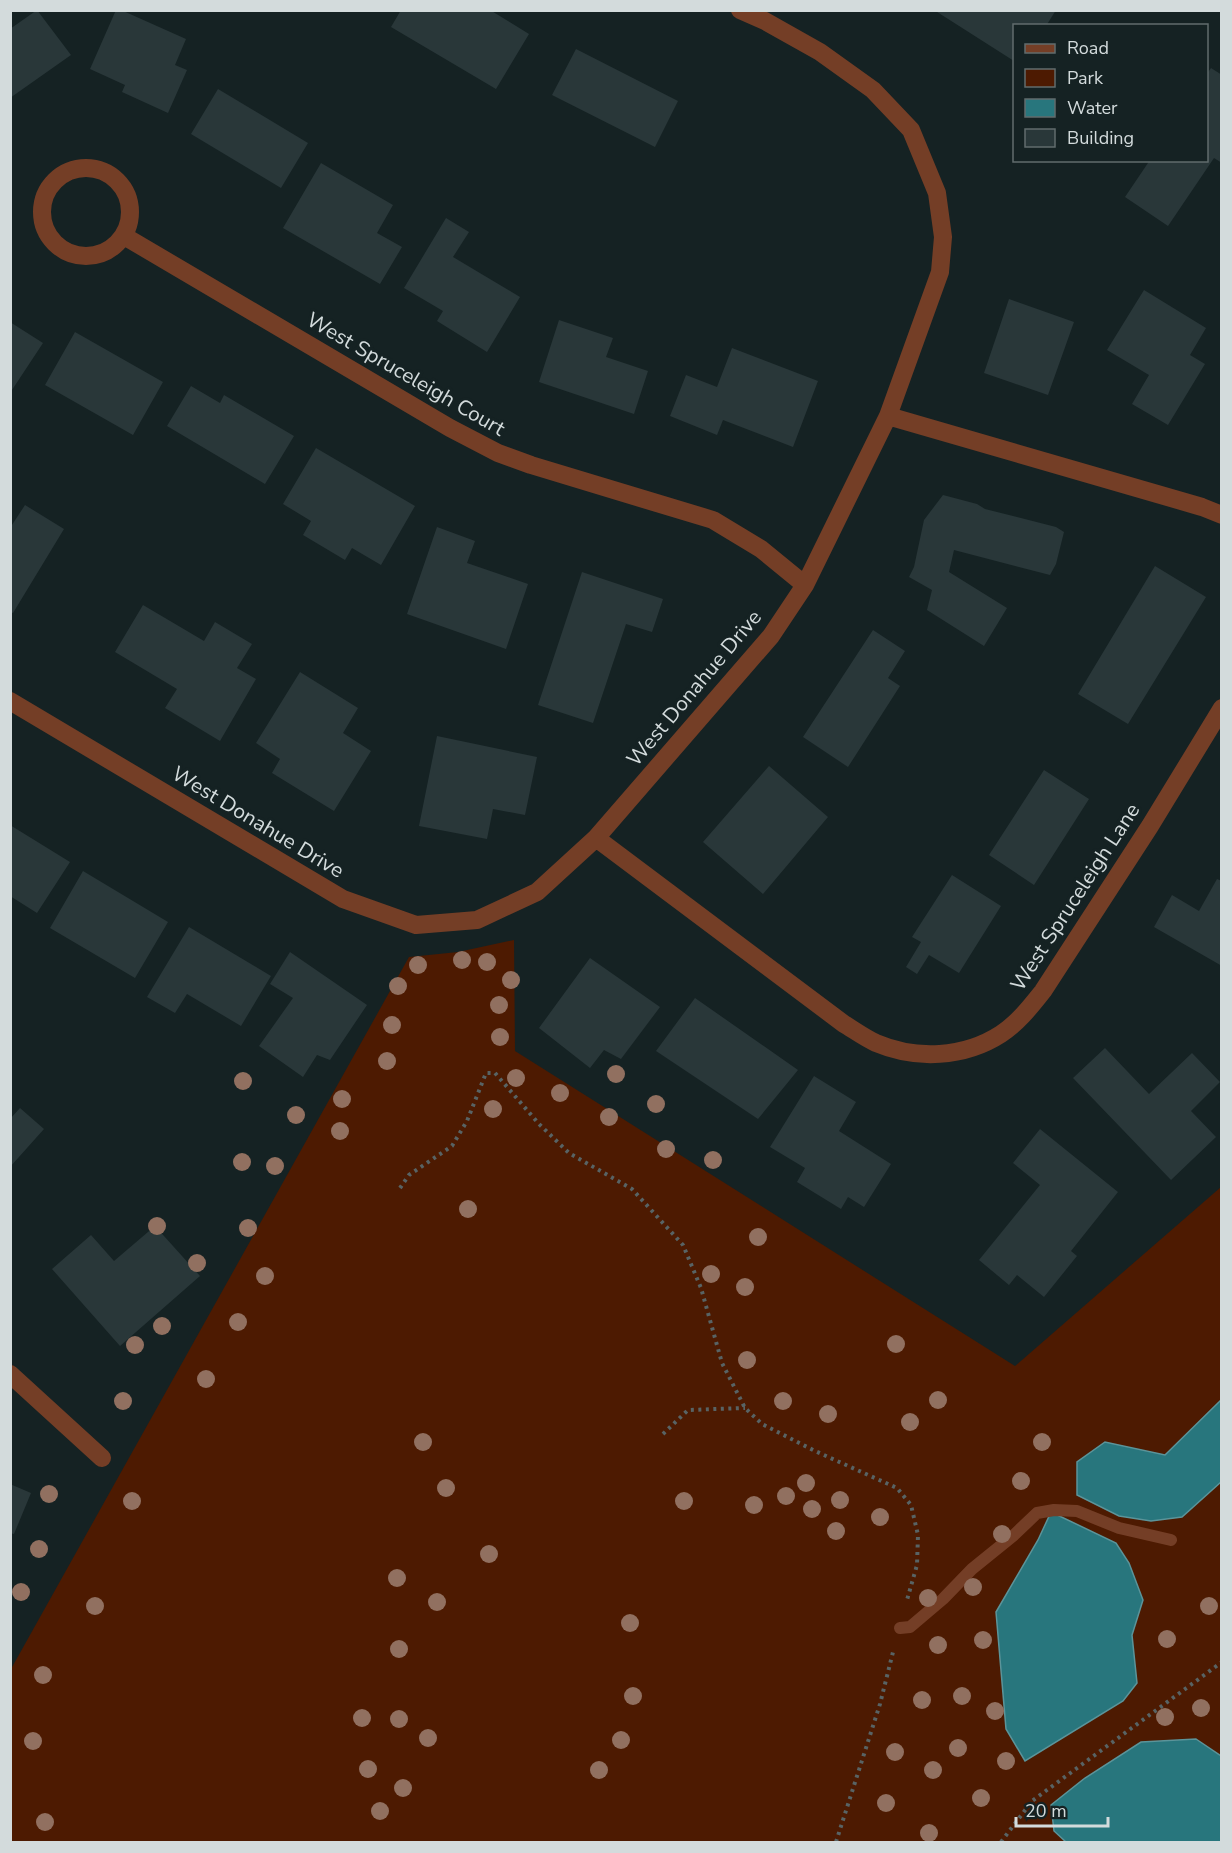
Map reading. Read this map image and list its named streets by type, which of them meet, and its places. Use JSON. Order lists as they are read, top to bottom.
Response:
{
  "streets": {
    "street": ["West Spruceleigh Court", "West Donahue Drive", "West Spruceleigh Lane"]
  },
  "crossings": [
    ["West Spruceleigh Court", "West Donahue Drive"],
    ["West Donahue Drive", "West Spruceleigh Lane"]
  ],
  "legend": [
    "Road",
    "Park",
    "Water",
    "Building"
  ],
  "scale_bar": "20 m"
}
